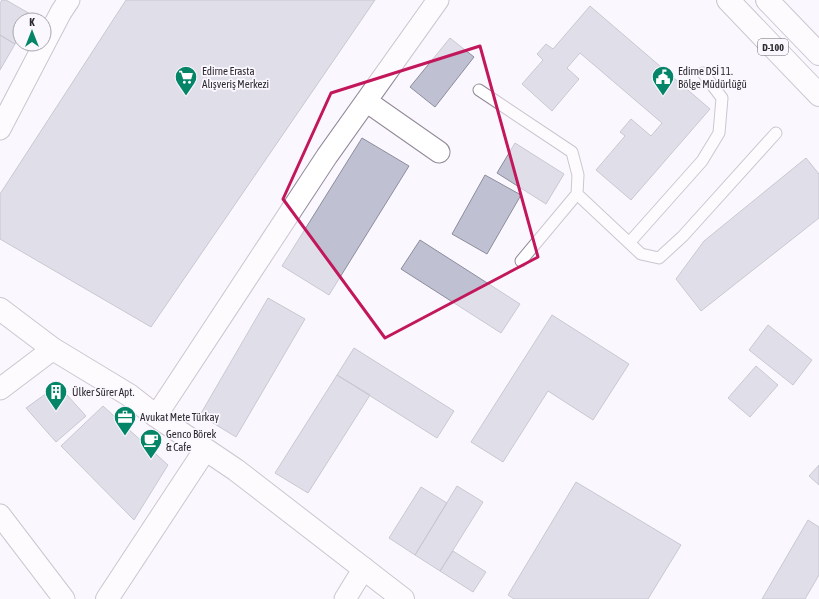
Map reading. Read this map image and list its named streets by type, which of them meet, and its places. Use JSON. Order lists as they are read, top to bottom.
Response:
{
  "streets": {
    "street": ["D-100"]
  },
  "places": {
    "supermarket": ["Edirne Erasta Alışveriş Merkezi"],
    "public building": ["Edirne DSİ 11. Bölge Müdürlüğü"],
    "building": ["Ülker Sürer Apt."],
    "office": ["Avukat Mete Türkay"],
    "cafe": ["Genco Börek & Cafe"]
  },
  "north": "top"
}
